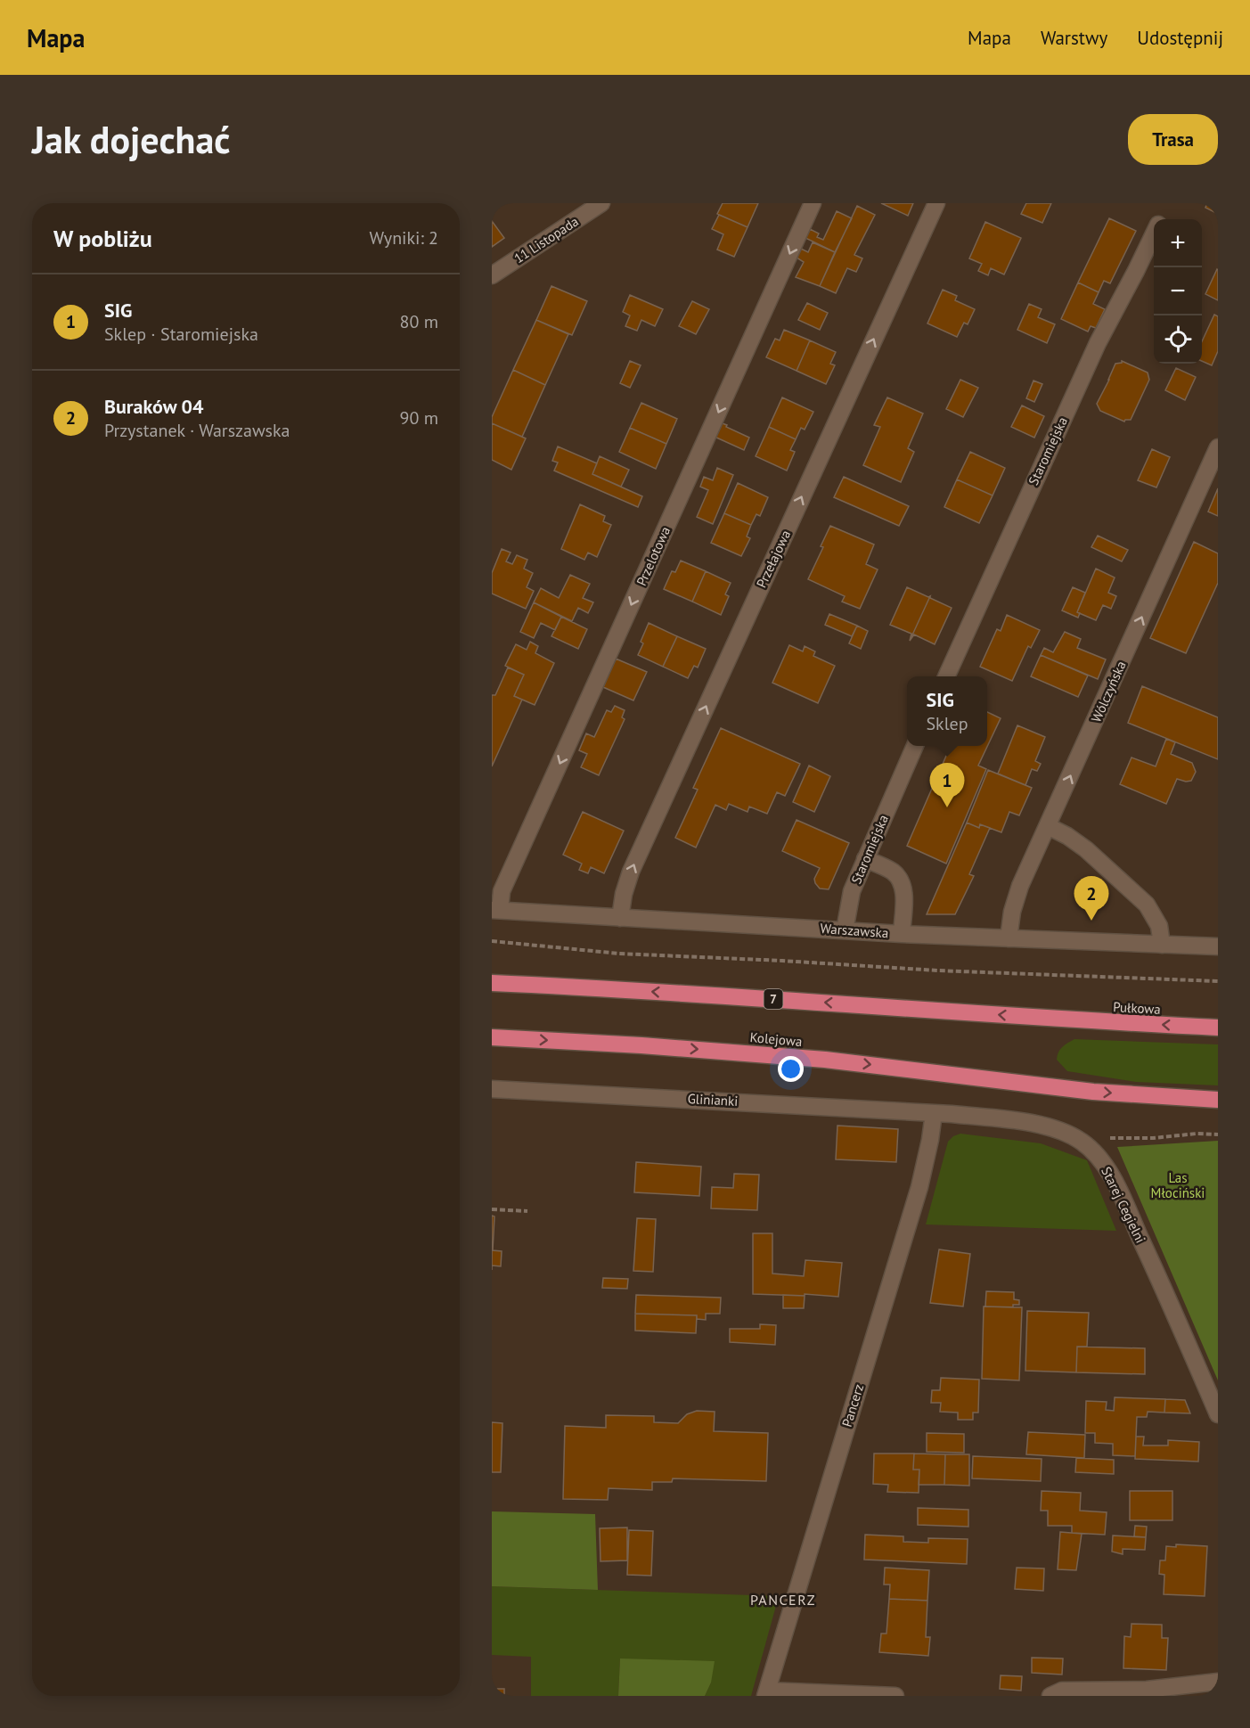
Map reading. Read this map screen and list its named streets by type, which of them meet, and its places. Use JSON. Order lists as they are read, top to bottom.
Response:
{
  "streets": {
    "highway": ["7", "Pułkowa", "Kolejowa"],
    "street": [
      "11 Listopada",
      "Staromiejska",
      "Przelotowa",
      "Przełajowa",
      "Wólczyńska",
      "Warszawska",
      "Glinianki",
      "Starej Cegielni",
      "Pancerz"
    ]
  },
  "crossings": [
    ["Staromiejska", "Warszawska"],
    ["Przelotowa", "Warszawska"],
    ["Przełajowa", "Warszawska"],
    ["Wólczyńska", "Warszawska"],
    ["Glinianki", "Starej Cegielni"],
    ["Glinianki", "Pancerz"],
    ["Starej Cegielni", "Pancerz"]
  ],
  "one_way": [
    "Przelotowa",
    "Przełajowa",
    "Wólczyńska",
    "Pułkowa",
    "Kolejowa"
  ],
  "districts": ["PANCERZ"],
  "parks": ["Las Młociński"],
  "page": {
    "header": "Mapa",
    "nav": ["Mapa", "Warstwy", "Udostępnij"],
    "buttons": "Trasa",
    "title": "Jak dojechać",
    "heading": ["W pobliżu", "Wyniki: 2"],
    "map_buttons": ["+", "−"],
    "list": [
      {
        "mark": "1",
        "name": "SIG",
        "note": "Sklep · Staromiejska",
        "value": "80 m"
      },
      {
        "mark": "2",
        "name": "Buraków 04",
        "note": "Przystanek · Warszawska",
        "value": "90 m"
      }
    ],
    "popup": ["SIG", "Sklep"],
    "pins": ["1", "2"]
  }
}
